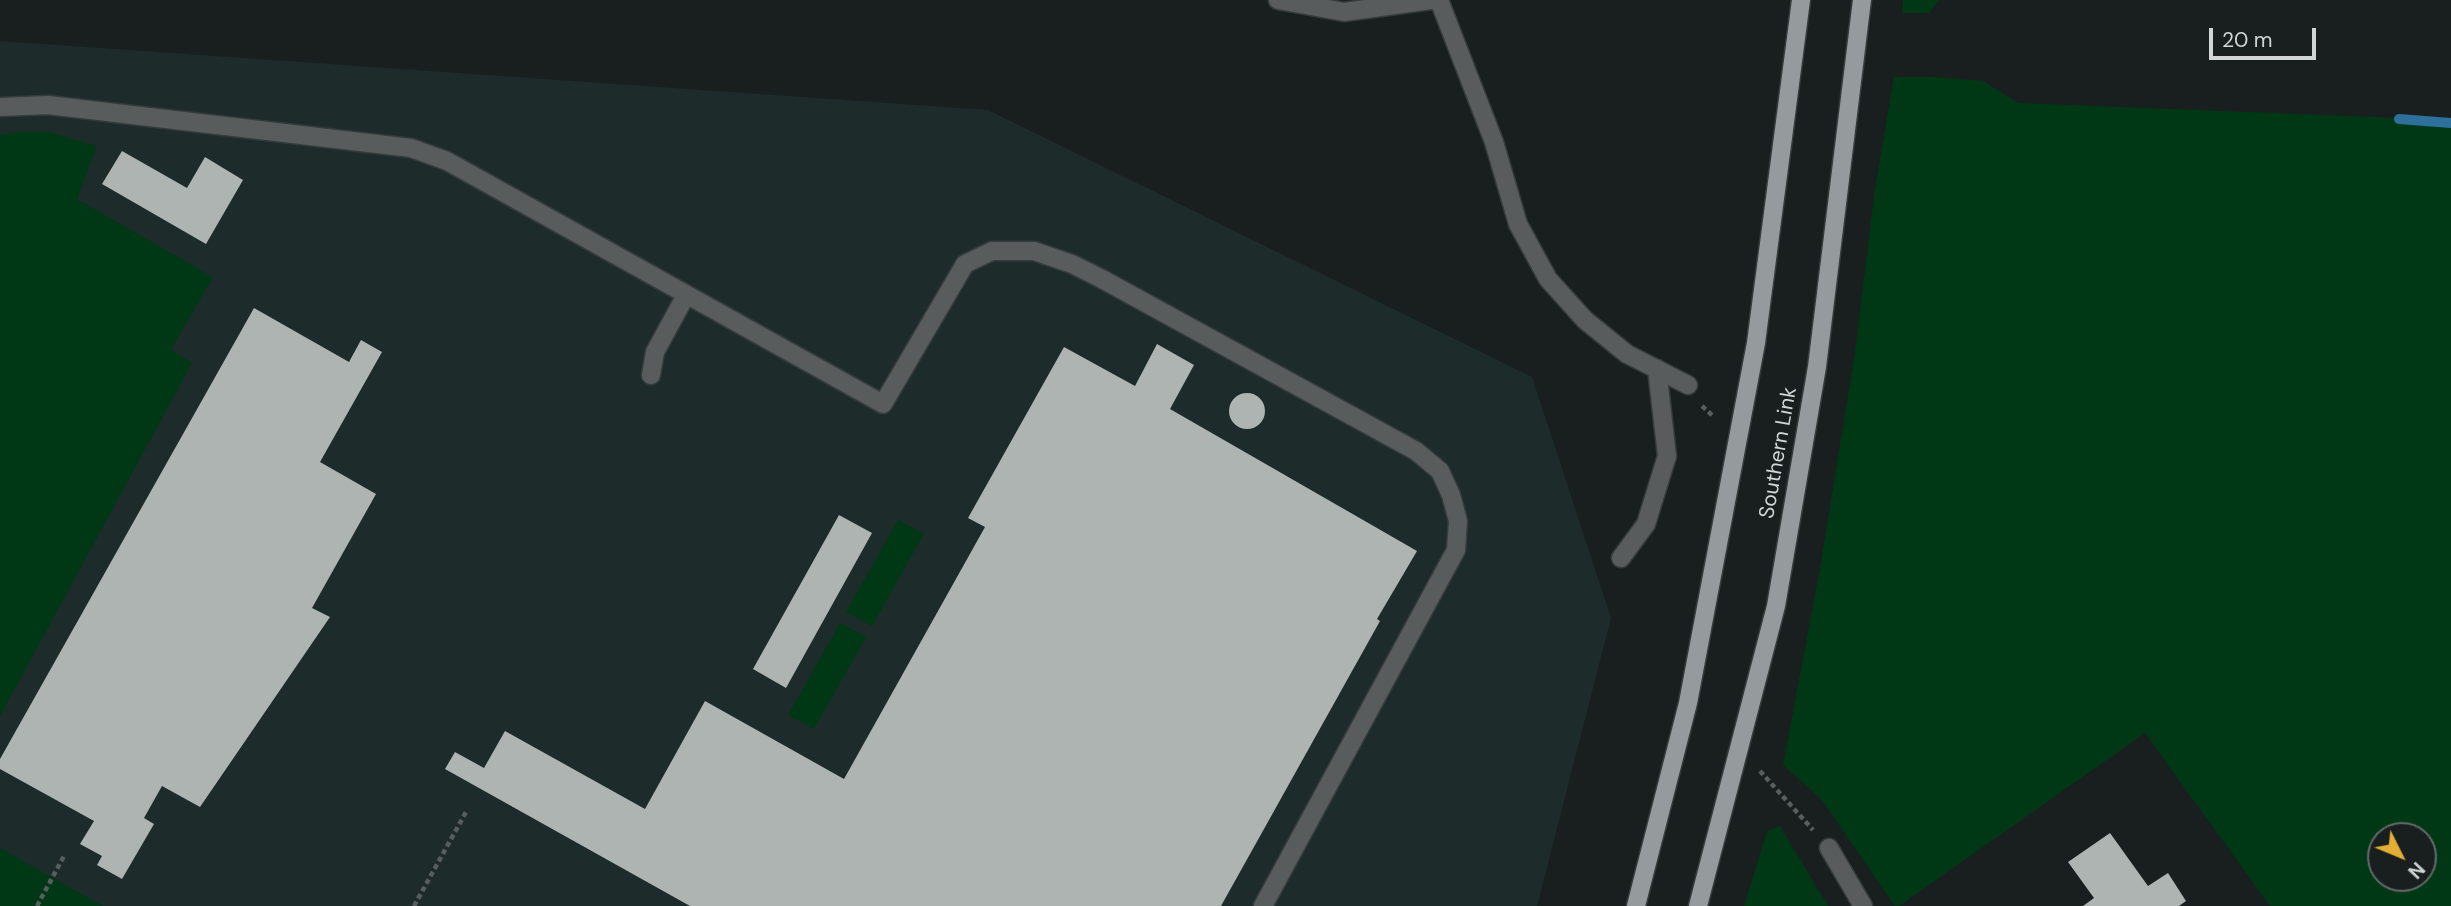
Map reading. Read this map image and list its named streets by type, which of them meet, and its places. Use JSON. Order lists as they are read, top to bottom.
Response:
{
  "streets": {
    "main road": ["Southern Link"]
  },
  "scale_bar": "20 m",
  "north": "bottom right"
}
